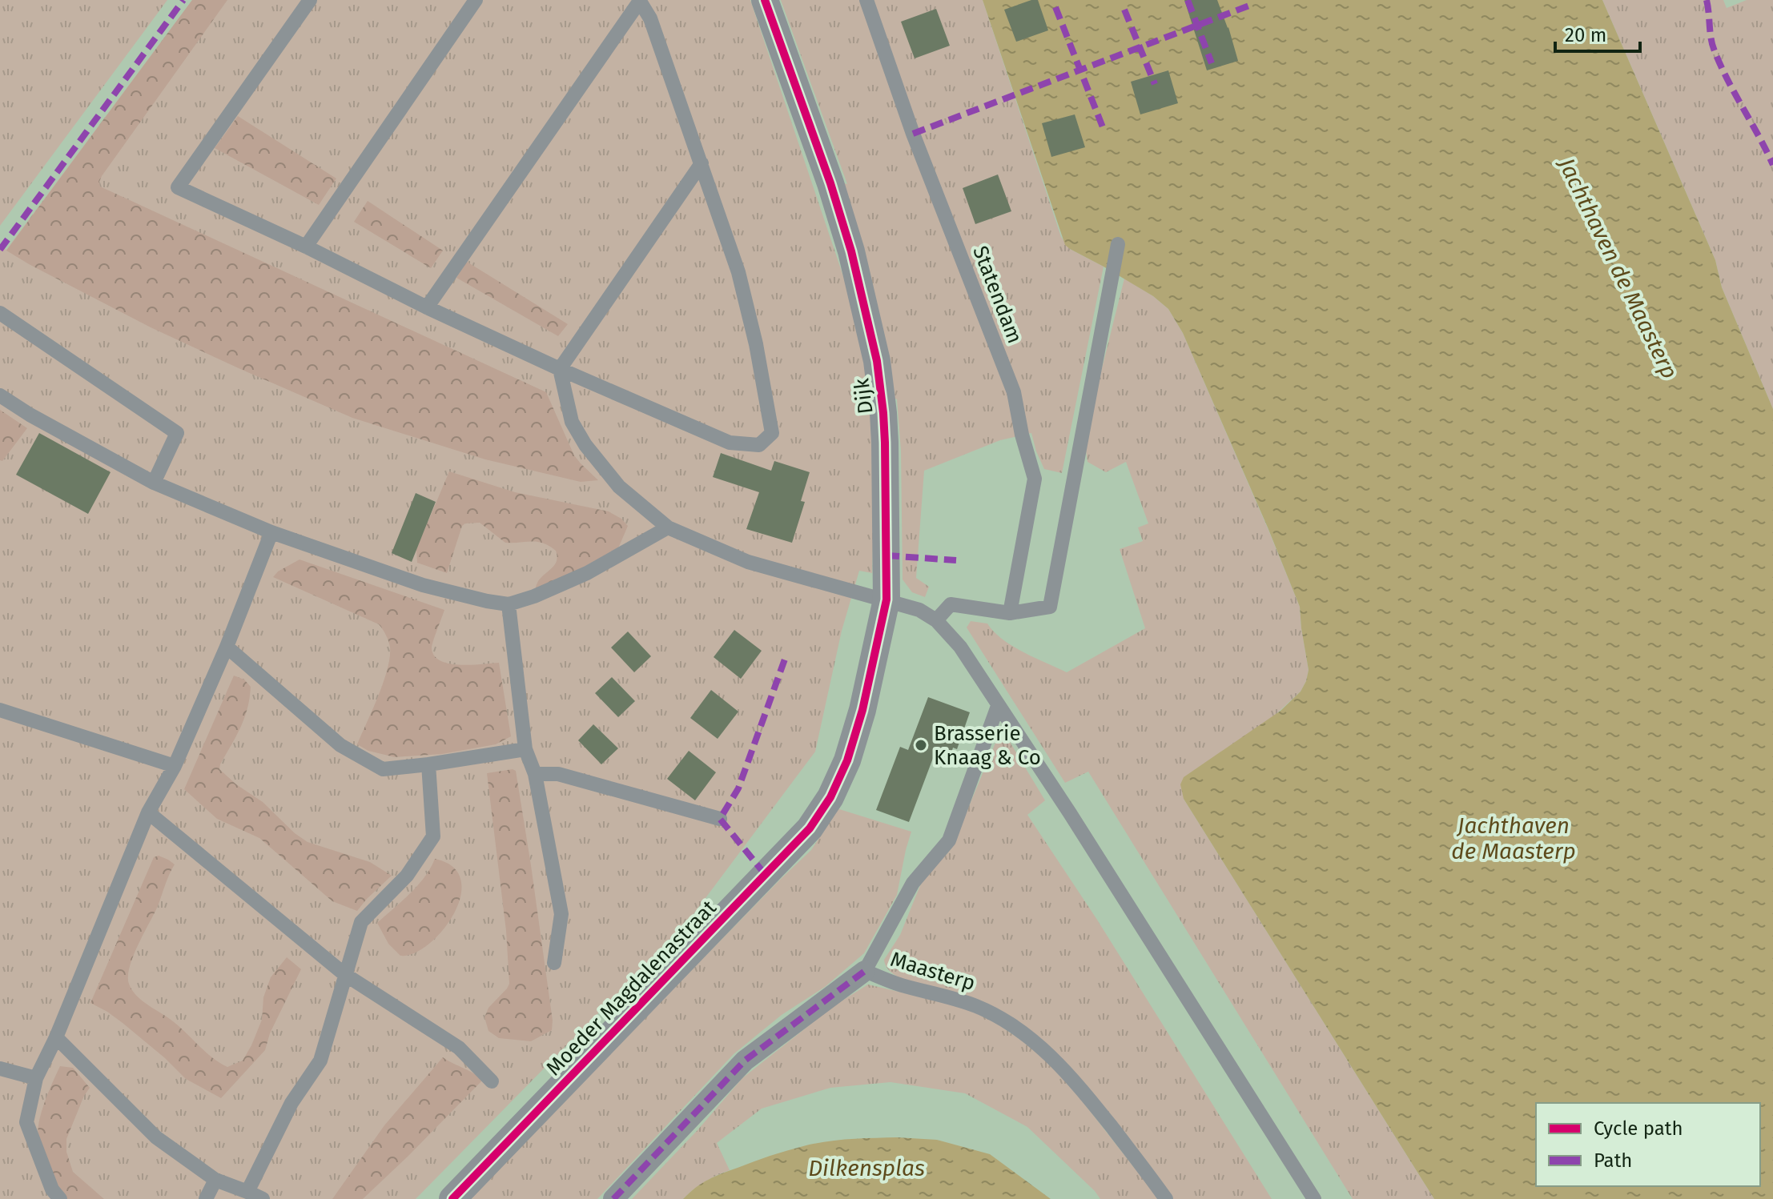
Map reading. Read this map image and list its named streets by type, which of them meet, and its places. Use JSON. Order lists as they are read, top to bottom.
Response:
{
  "streets": {
    "street": ["Dijk", "Moeder Magdalenastraat"],
    "lane": ["Statendam", "Maasterp"]
  },
  "crossings": [
    ["Dijk", "Moeder Magdalenastraat"]
  ],
  "water": ["Jachthaven de Maasterp", "Dilkensplas"],
  "places": ["Brasserie Knaag & Co"],
  "legend": ["Cycle path", "Path"],
  "scale_bar": "20 m"
}
